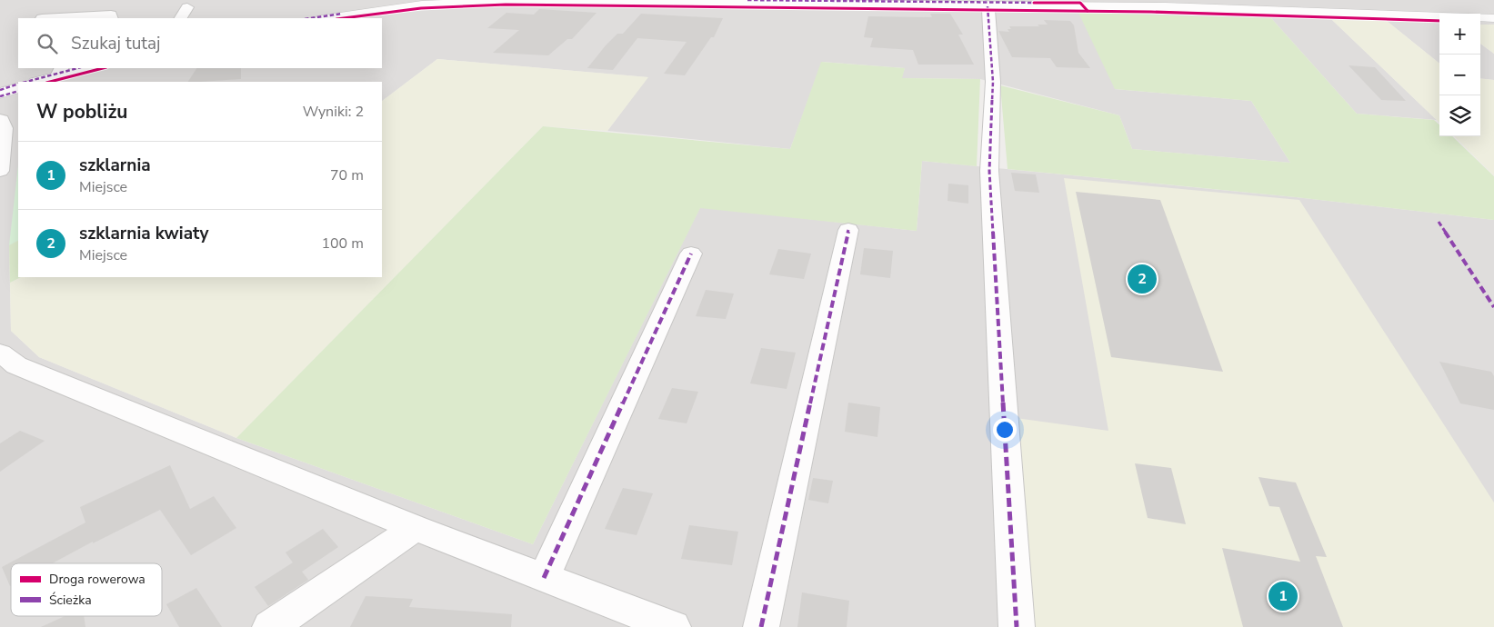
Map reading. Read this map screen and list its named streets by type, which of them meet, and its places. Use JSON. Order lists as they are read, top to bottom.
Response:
{
  "legend": ["Droga rowerowa", "Ścieżka"],
  "page": {
    "map_buttons": ["+", "−"],
    "search": "Szukaj tutaj",
    "heading": ["W pobliżu", "Wyniki: 2"],
    "list": [
      {
        "mark": "1",
        "name": "szklarnia",
        "note": "Miejsce",
        "value": "70 m"
      },
      {
        "mark": "2",
        "name": "szklarnia kwiaty",
        "note": "Miejsce",
        "value": "100 m"
      }
    ],
    "pins": ["2", "1"]
  }
}
